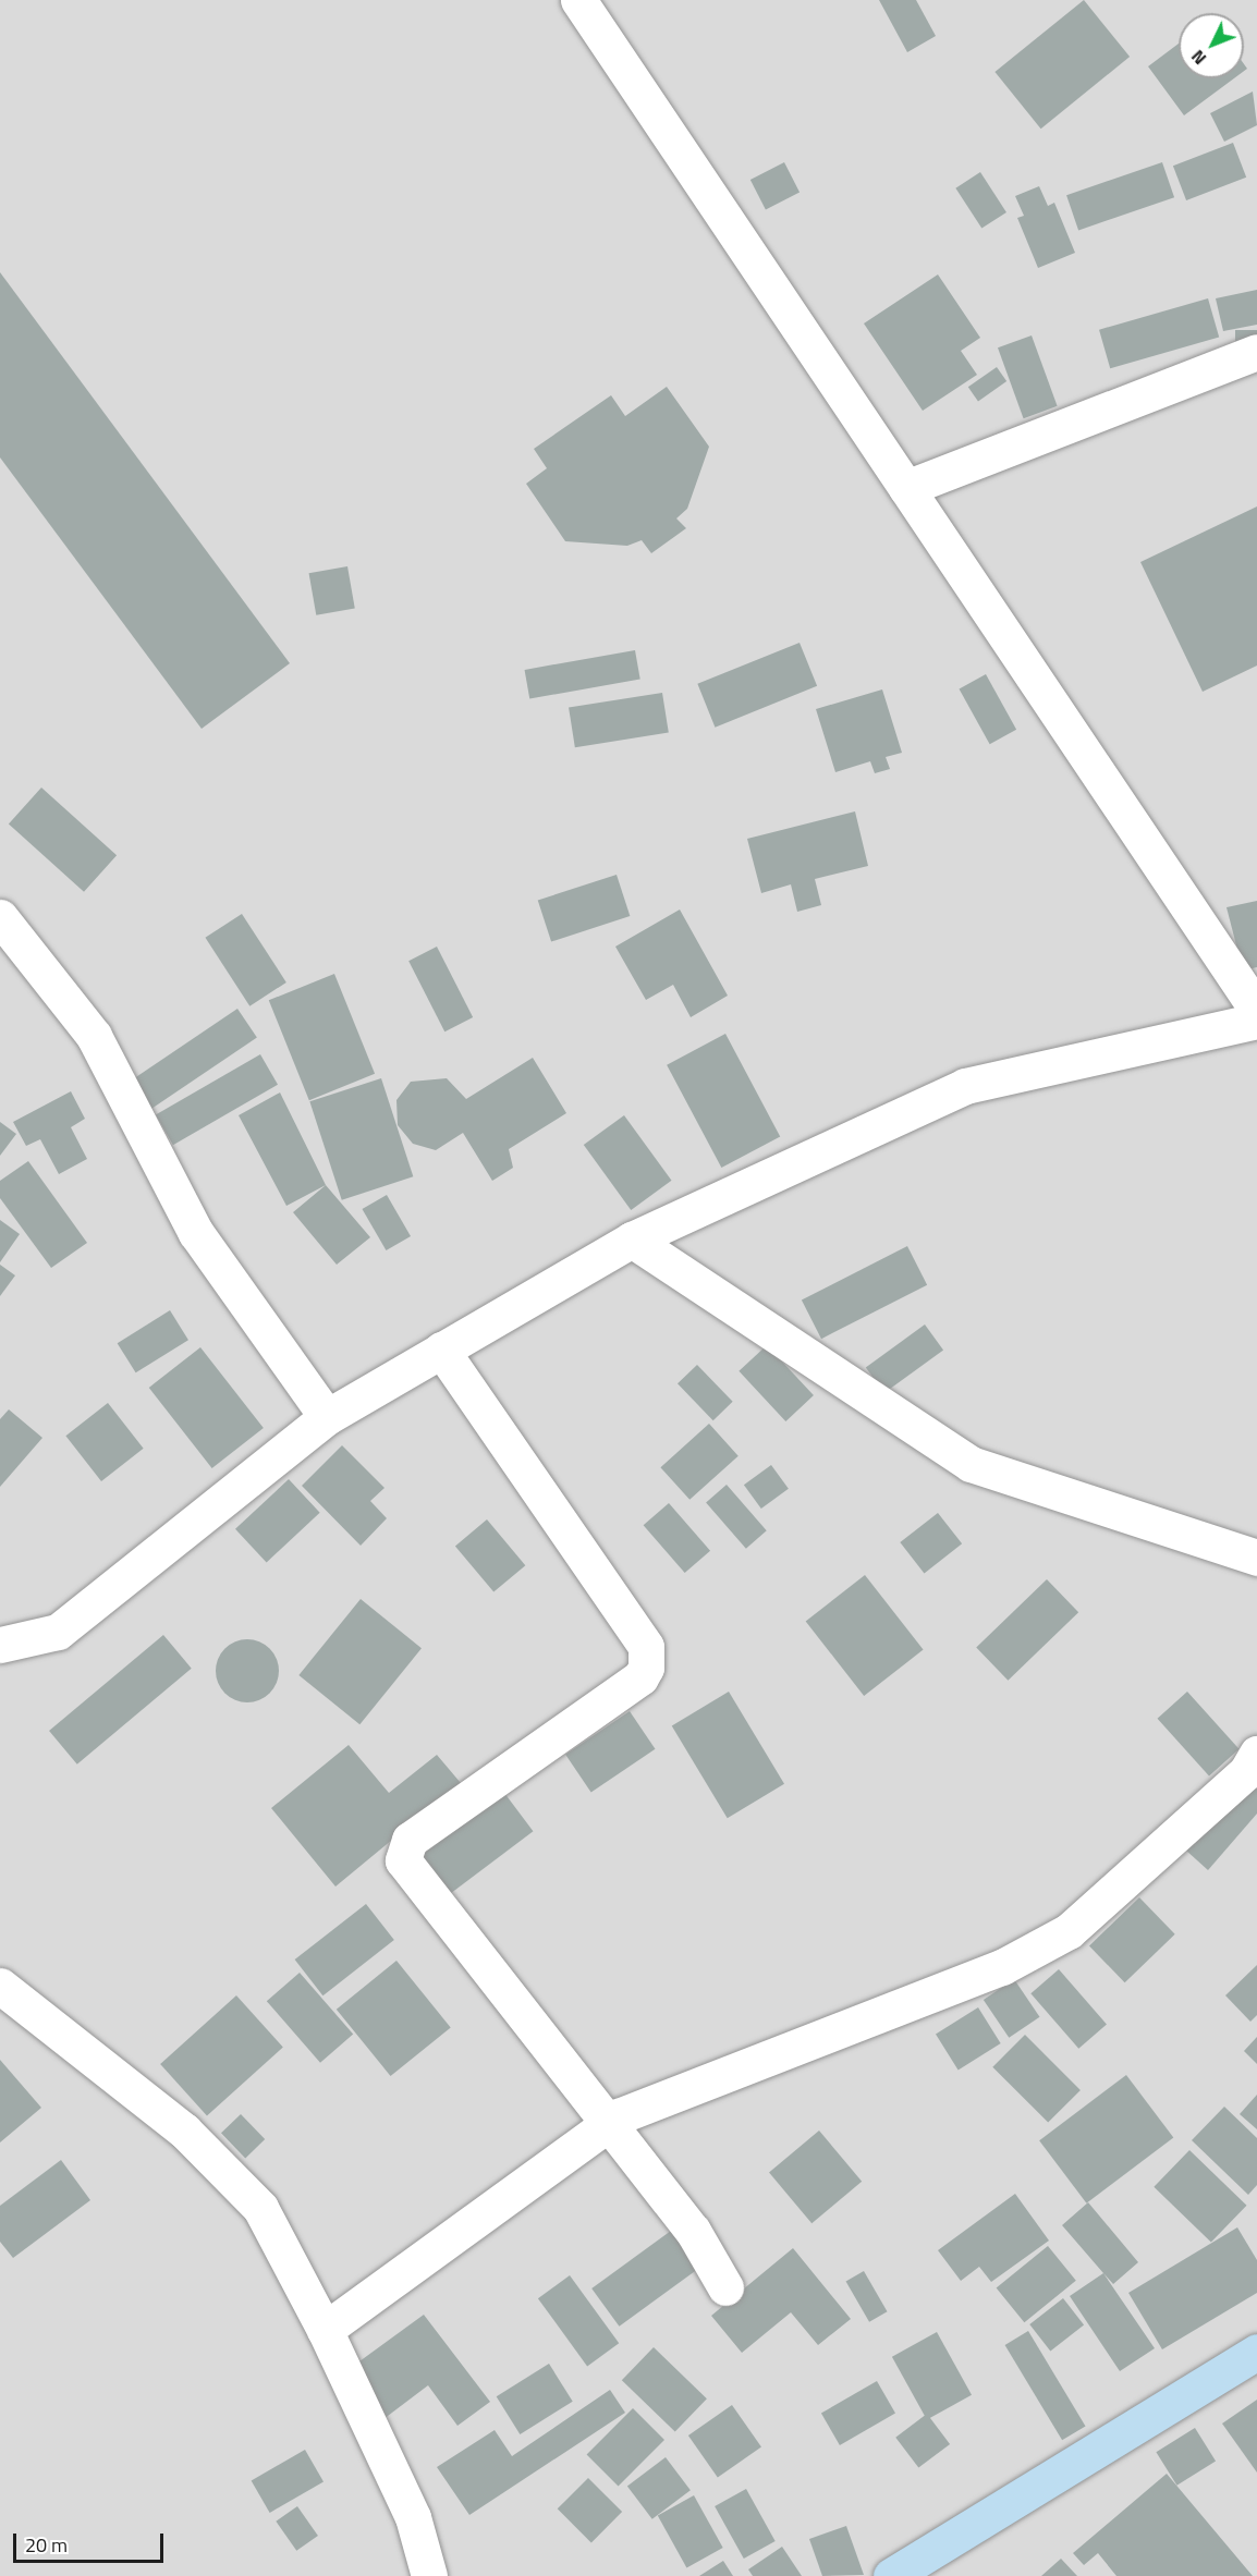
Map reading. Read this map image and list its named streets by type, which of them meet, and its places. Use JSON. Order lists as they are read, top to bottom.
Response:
{
  "scale_bar": "20 m",
  "north": "bottom left"
}
